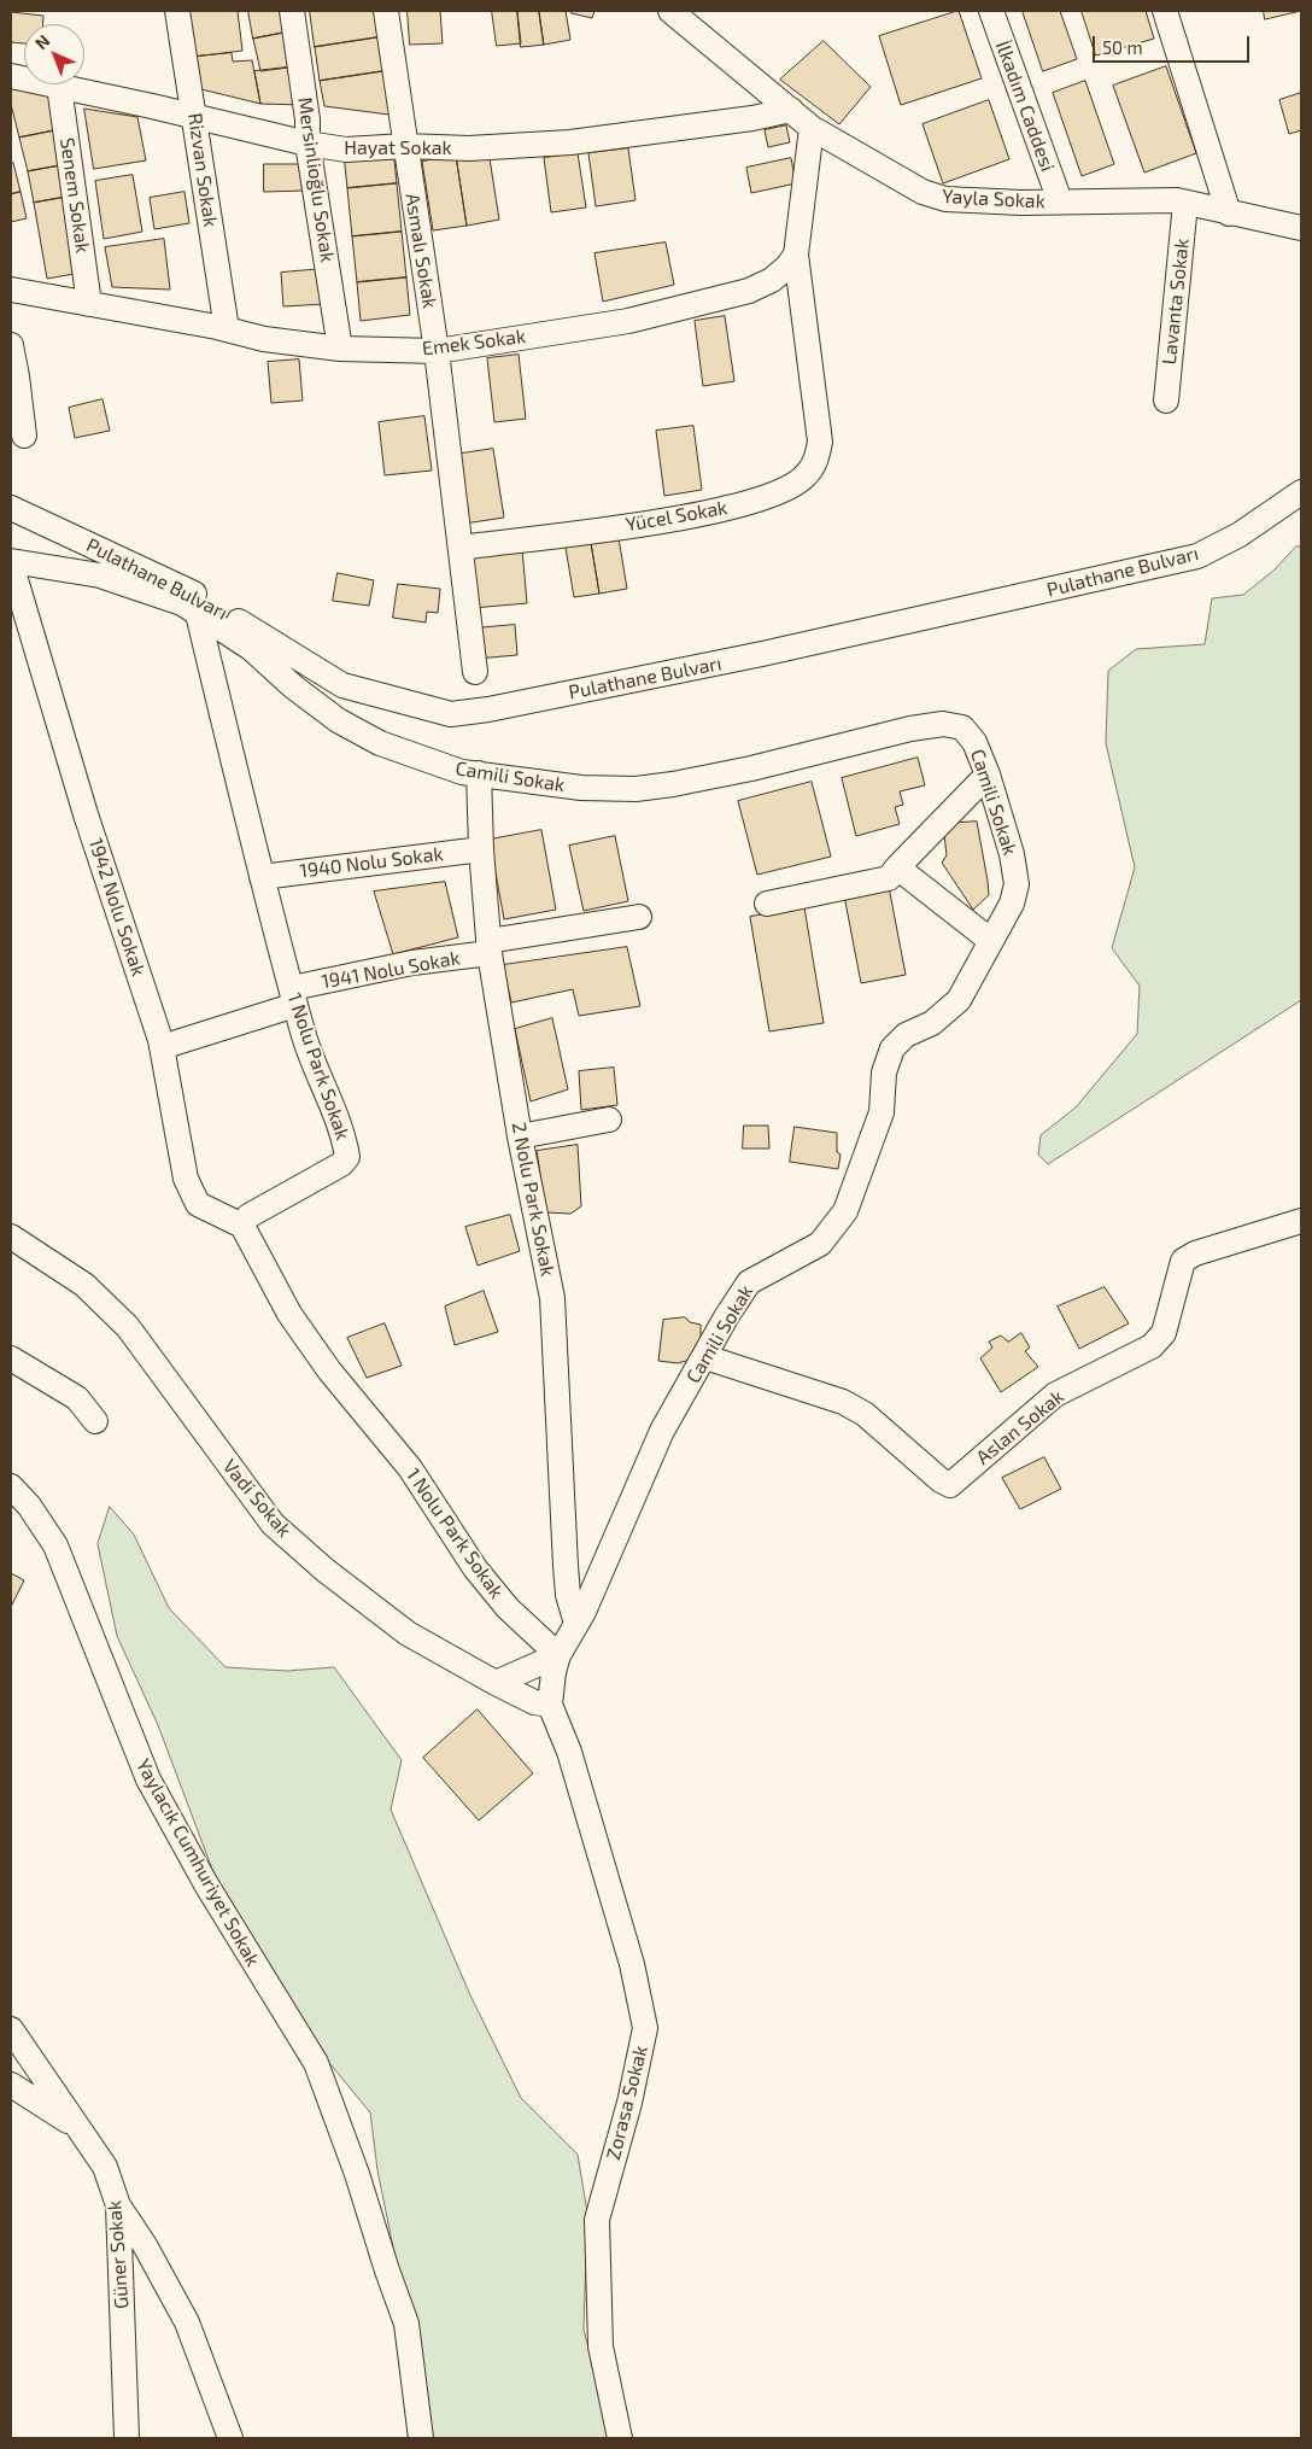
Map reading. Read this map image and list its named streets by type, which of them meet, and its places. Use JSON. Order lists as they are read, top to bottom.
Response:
{
  "streets": {
    "street": [
      "İlkadım Caddesi",
      "Hayat Sokak",
      "Rizvan Sokak",
      "Mersinlioğlu Sokak",
      "Senem Sokak",
      "Yayla Sokak",
      "Asmalı Sokak",
      "Lavanta Sokak",
      "Emek Sokak",
      "Yücel Sokak",
      "Pulathane Bulvarı",
      "Camili Sokak",
      "1940 Nolu Sokak",
      "1942 Nolu Sokak",
      "1941 Nolu Sokak",
      "1 Nolu Park Sokak",
      "2 Nolu Park Sokak",
      "Aslan Sokak",
      "Vadi Sokak",
      "Yaylacık Cumhuriyet Sokak",
      "Zorasa Sokak",
      "Güner Sokak"
    ]
  },
  "crossings": [
    ["İlkadım Caddesi", "Yayla Sokak"],
    ["Hayat Sokak", "Rizvan Sokak"],
    ["Hayat Sokak", "Mersinlioğlu Sokak"],
    ["Hayat Sokak", "Senem Sokak"],
    ["Hayat Sokak", "Yayla Sokak"],
    ["Hayat Sokak", "Asmalı Sokak"],
    ["Rizvan Sokak", "Emek Sokak"],
    ["Mersinlioğlu Sokak", "Emek Sokak"],
    ["Senem Sokak", "Emek Sokak"],
    ["Yayla Sokak", "Lavanta Sokak"],
    ["Asmalı Sokak", "Emek Sokak"],
    ["Asmalı Sokak", "Yücel Sokak"],
    ["Emek Sokak", "Yücel Sokak"],
    ["Camili Sokak", "1942 Nolu Sokak"],
    ["Camili Sokak", "1 Nolu Park Sokak"],
    ["Camili Sokak", "2 Nolu Park Sokak"],
    ["Camili Sokak", "Aslan Sokak"],
    ["Camili Sokak", "Vadi Sokak"],
    ["Camili Sokak", "Zorasa Sokak"],
    ["1940 Nolu Sokak", "1 Nolu Park Sokak"],
    ["1940 Nolu Sokak", "2 Nolu Park Sokak"],
    ["1942 Nolu Sokak", "1941 Nolu Sokak"],
    ["1942 Nolu Sokak", "1 Nolu Park Sokak"],
    ["1941 Nolu Sokak", "1 Nolu Park Sokak"],
    ["1941 Nolu Sokak", "2 Nolu Park Sokak"],
    ["Vadi Sokak", "Zorasa Sokak"]
  ],
  "scale_bar": "50 m",
  "north": "top left"
}
